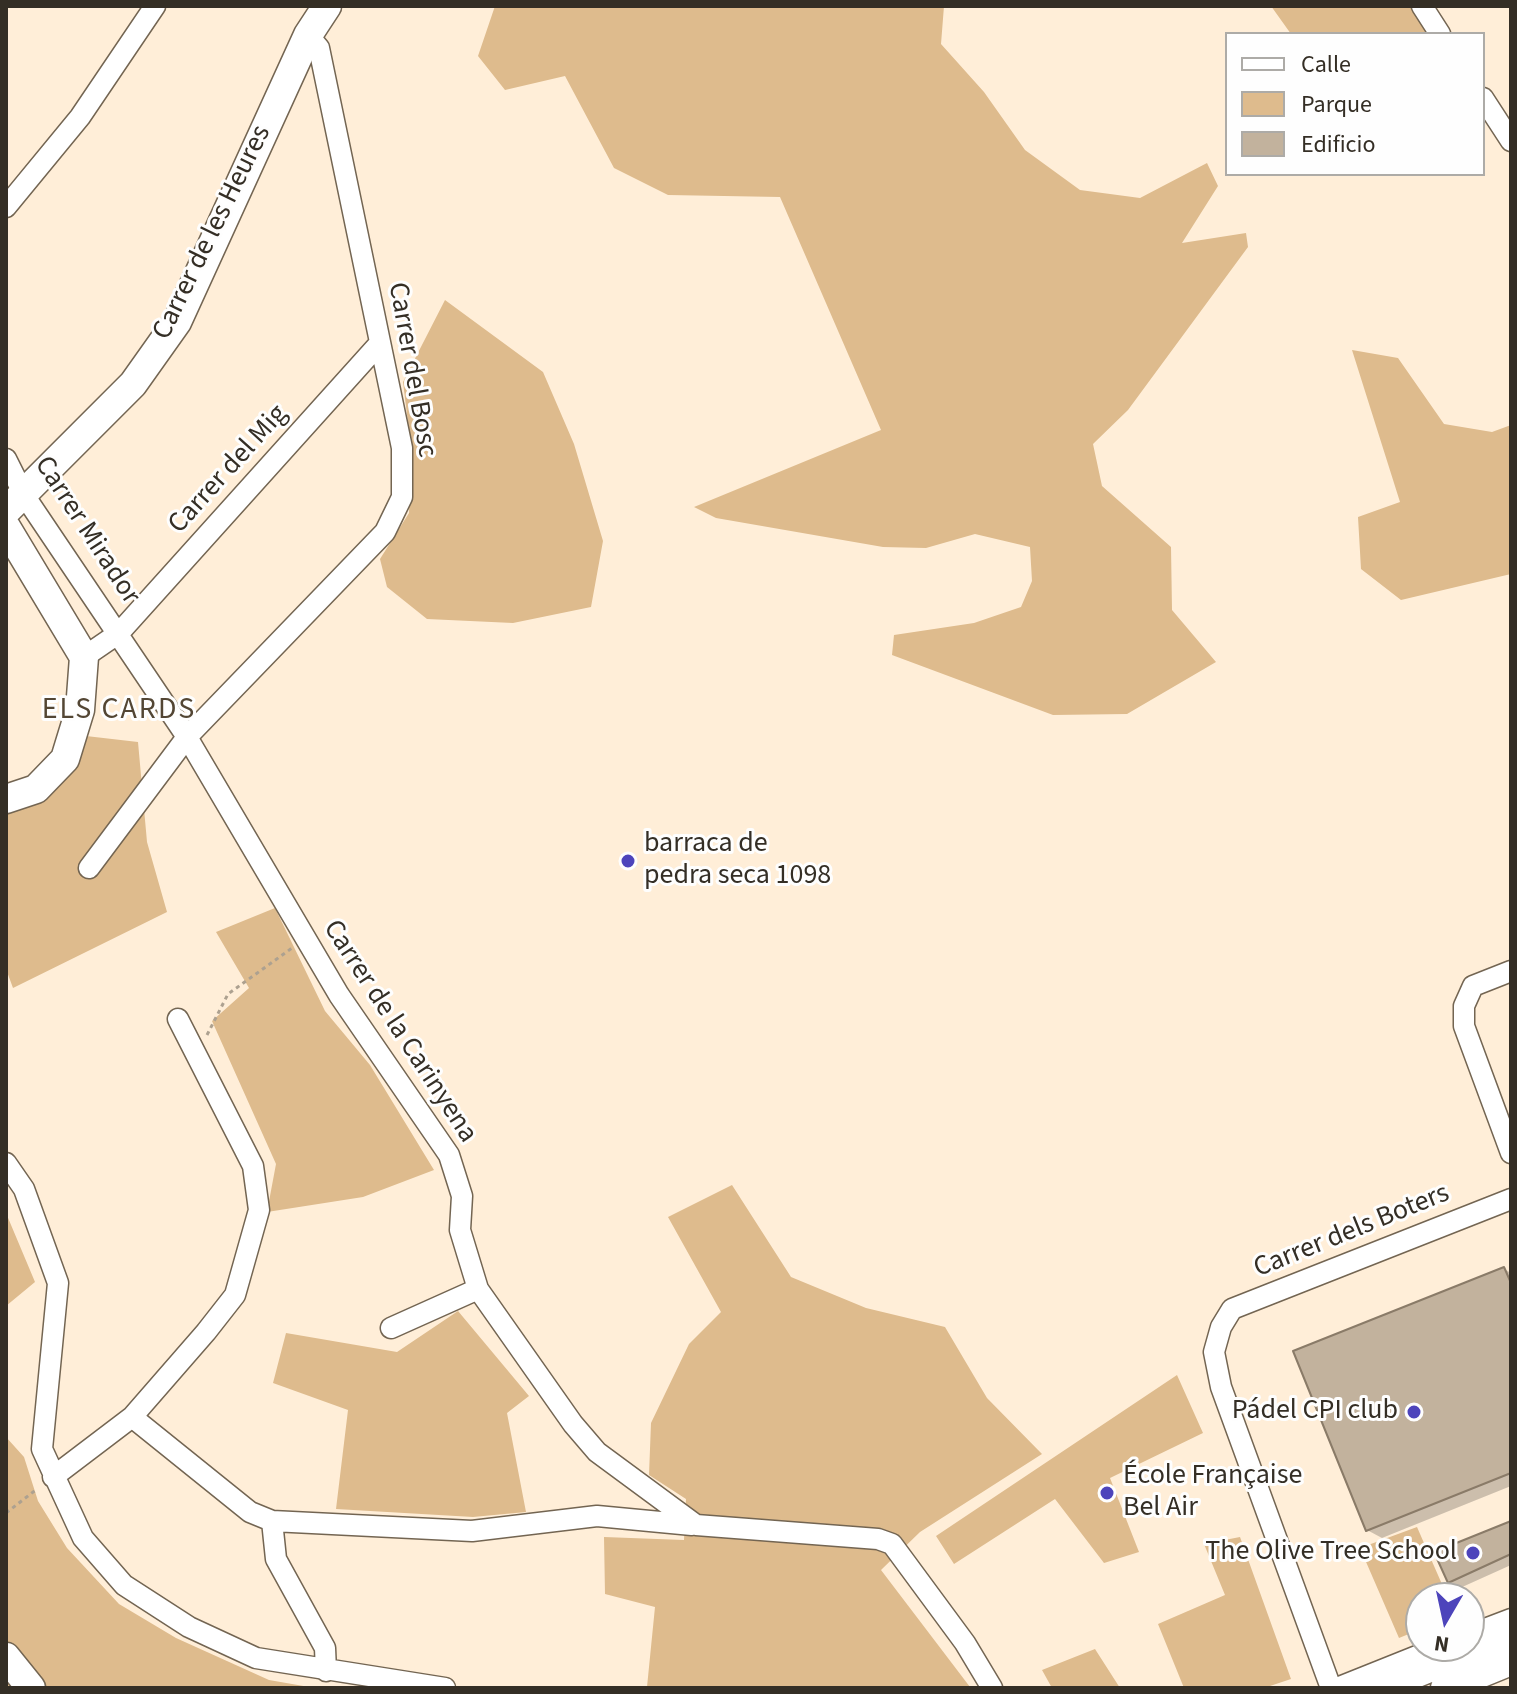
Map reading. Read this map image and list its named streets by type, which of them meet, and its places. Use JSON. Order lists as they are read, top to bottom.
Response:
{
  "streets": {
    "street": [
      "Carrer de les Heures",
      "Carrer del Bosc",
      "Carrer del Mig",
      "Carrer Mirador",
      "Carrer de la Carinyena",
      "Carrer dels Boters"
    ]
  },
  "crossings": [
    ["Carrer de les Heures", "Carrer del Bosc"],
    ["Carrer de les Heures", "Carrer Mirador"],
    ["Carrer del Bosc", "Carrer del Mig"],
    ["Carrer del Bosc", "Carrer de la Carinyena"],
    ["Carrer del Mig", "Carrer Mirador"],
    ["Carrer del Mig", "Carrer de la Carinyena"],
    ["Carrer Mirador", "Carrer de la Carinyena"]
  ],
  "districts": ["ELS CARDS"],
  "places": [
    "barraca de pedra seca 1098",
    "Pádel CPI club",
    "École Française Bel Air",
    "The Olive Tree School"
  ],
  "legend": ["Calle", "Parque", "Edificio"],
  "north": "bottom"
}
